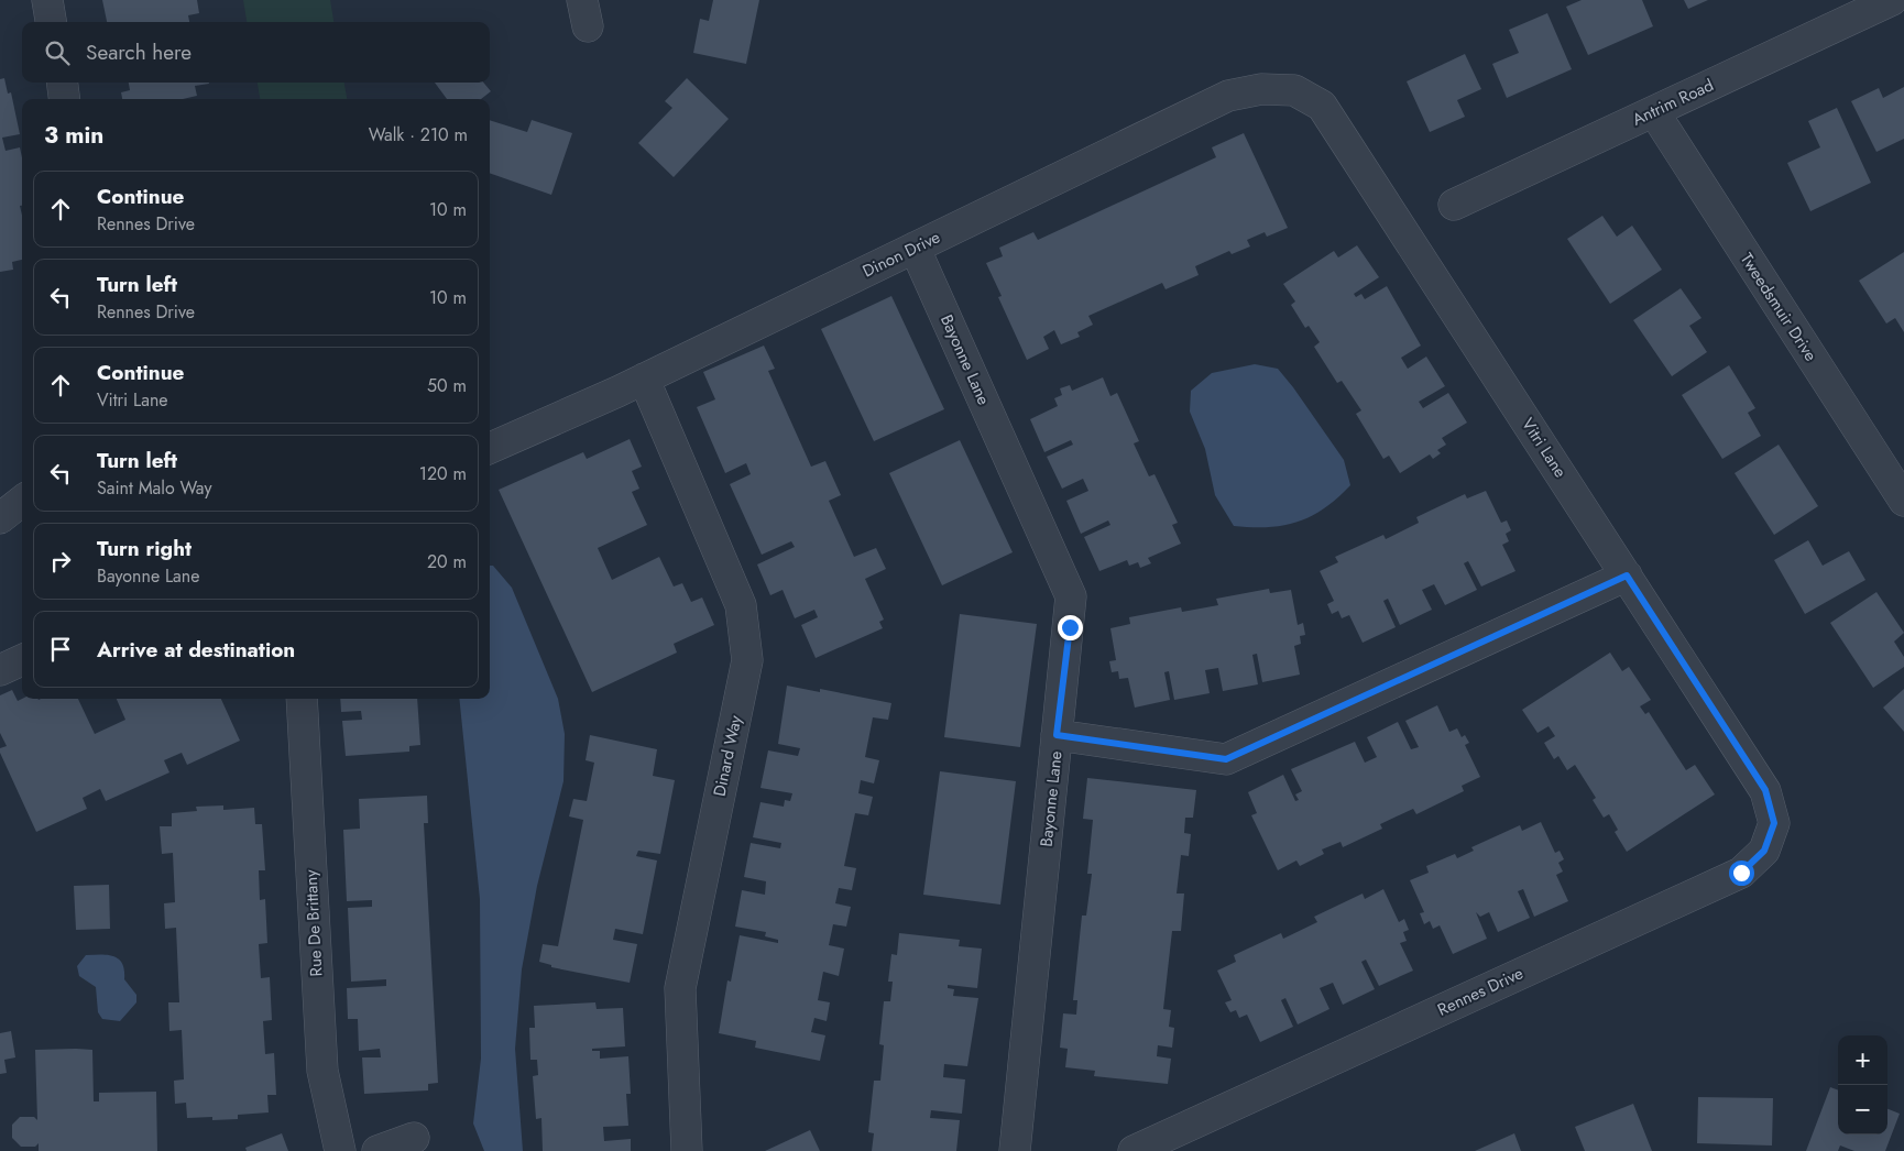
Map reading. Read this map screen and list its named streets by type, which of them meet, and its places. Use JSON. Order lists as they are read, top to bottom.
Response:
{
  "streets": {
    "street": [
      "Antrim Road",
      "Dinon Drive",
      "Tweedsmuir Drive",
      "Bayonne Lane",
      "Vitri Lane",
      "Dinard Way",
      "Rue De Brittany",
      "Rennes Drive"
    ]
  },
  "crossings": [
    ["Antrim Road", "Tweedsmuir Drive"],
    ["Dinon Drive", "Bayonne Lane"],
    ["Dinon Drive", "Vitri Lane"],
    ["Dinon Drive", "Dinard Way"],
    ["Vitri Lane", "Rennes Drive"]
  ],
  "page": {
    "search": "Search here",
    "heading": ["3 min", "Walk · 210 m"],
    "list": [
      ["Continue", "Rennes Drive", "10 m"],
      ["Turn left", "Rennes Drive", "10 m"],
      ["Continue", "Vitri Lane", "50 m"],
      ["Turn left", "Saint Malo Way", "120 m"],
      ["Turn right", "Bayonne Lane", "20 m"],
      "Arrive at destination"
    ],
    "map_buttons": ["+", "−"]
  }
}
